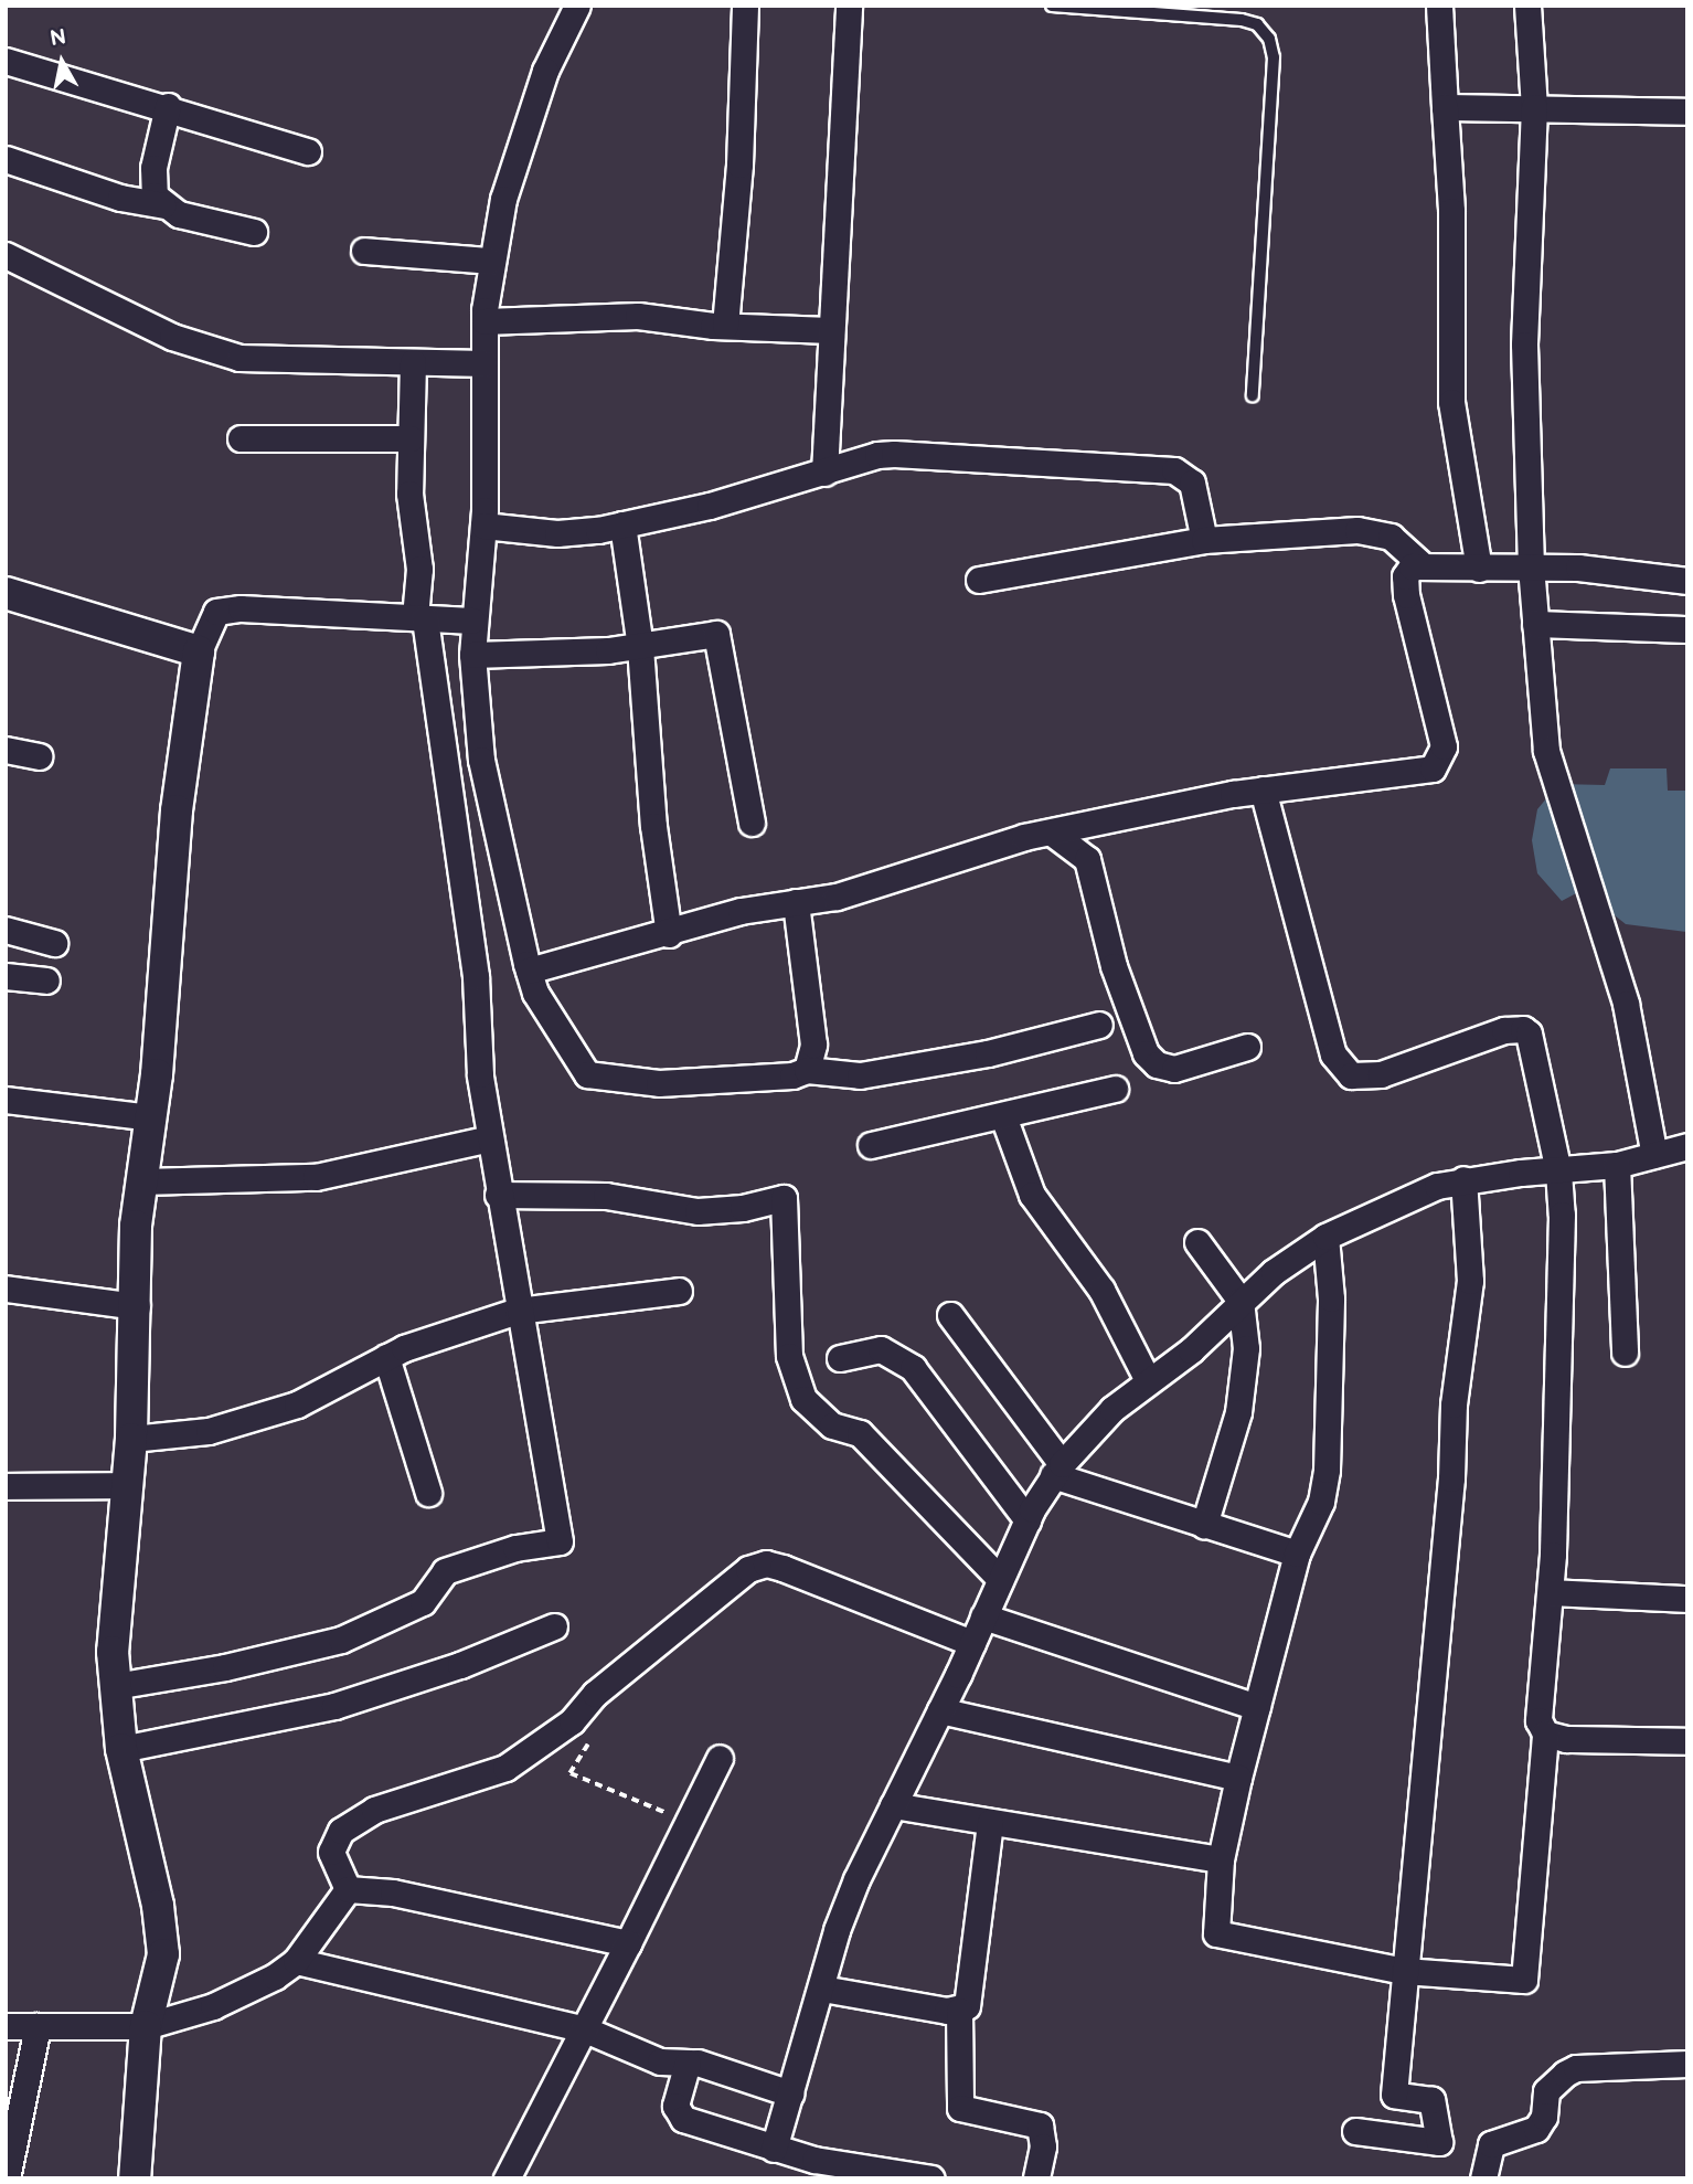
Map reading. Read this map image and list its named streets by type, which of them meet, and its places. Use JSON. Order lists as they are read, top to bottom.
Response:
{
  "north": "top"
}
